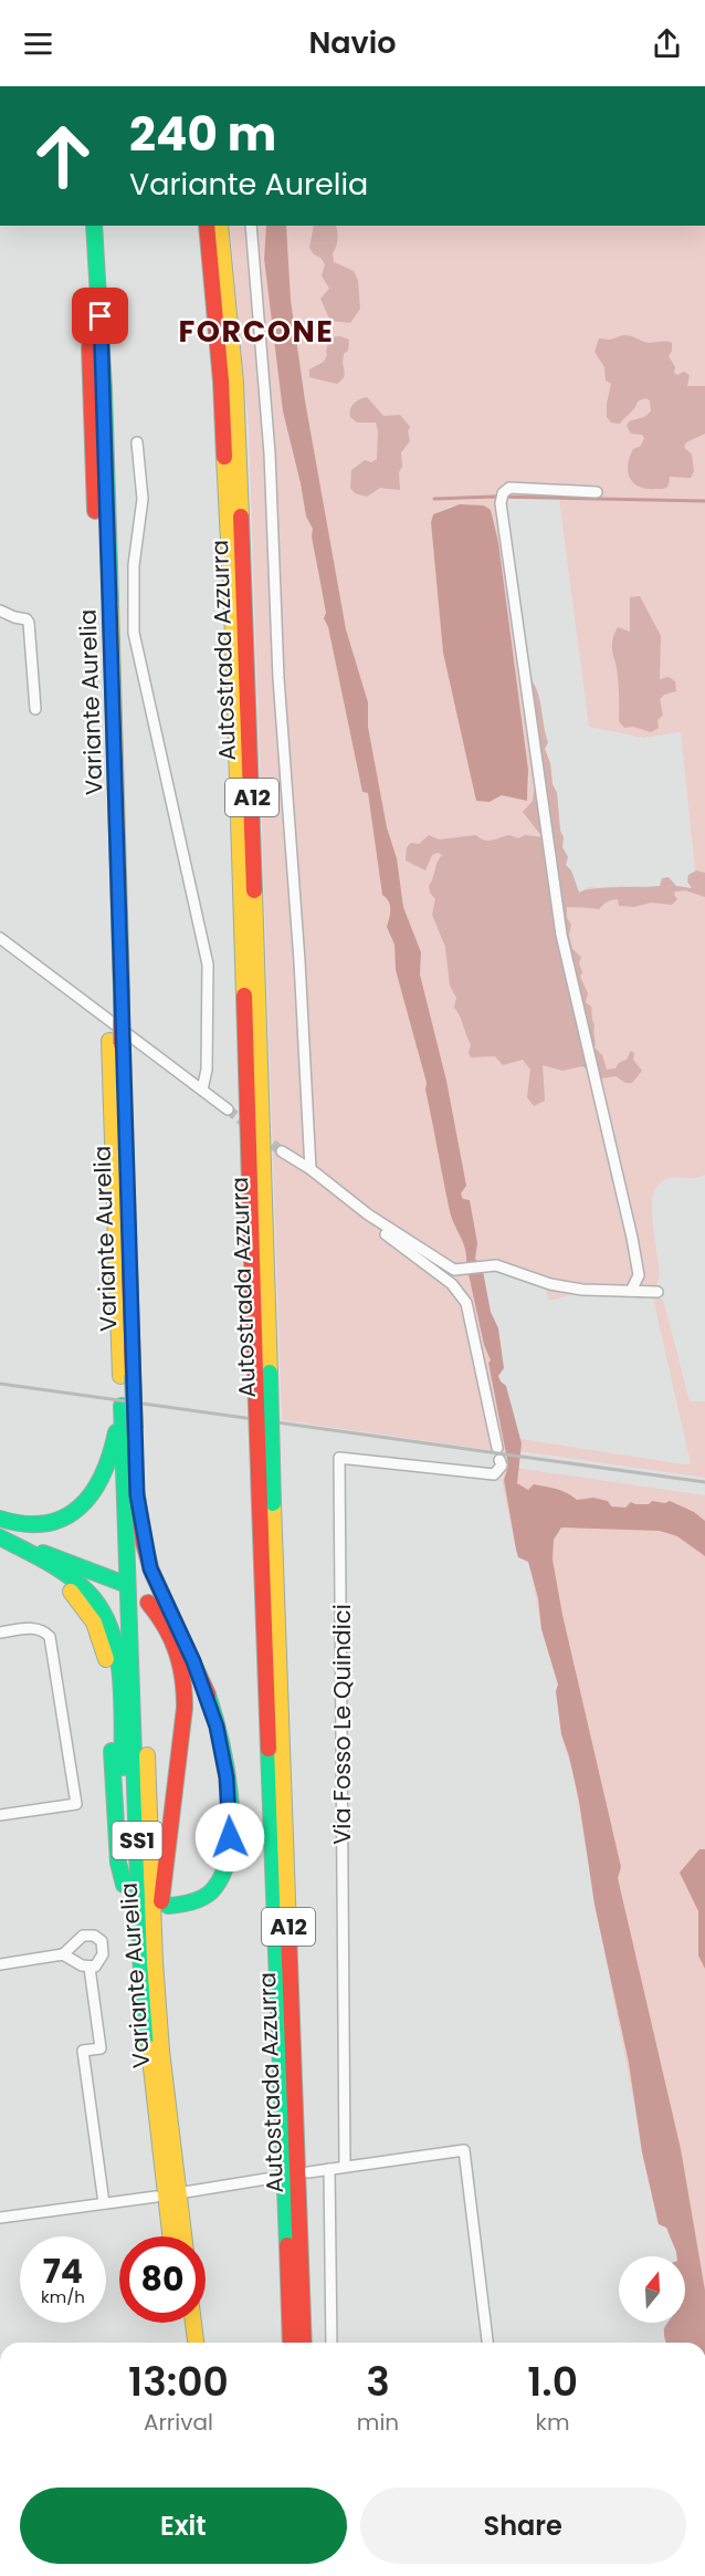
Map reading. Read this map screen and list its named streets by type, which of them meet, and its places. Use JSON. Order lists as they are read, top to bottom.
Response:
{
  "streets": {
    "highway": [
      "Autostrada Azzurra",
      "Variante Aurelia",
      "A12",
      "SS1"
    ],
    "street": ["Via Fosso Le Quindici"]
  },
  "districts": ["FORCONE"],
  "north": "top",
  "page": {
    "header": "Navio",
    "turn": ["240 m", "Variante Aurelia"],
    "speed": "74 km/h",
    "limit": "80",
    "eta": [
      "13:00",
      "Arrival",
      "3",
      "min",
      "1.0",
      "km"
    ],
    "buttons": ["Exit", "Share"]
  }
}
